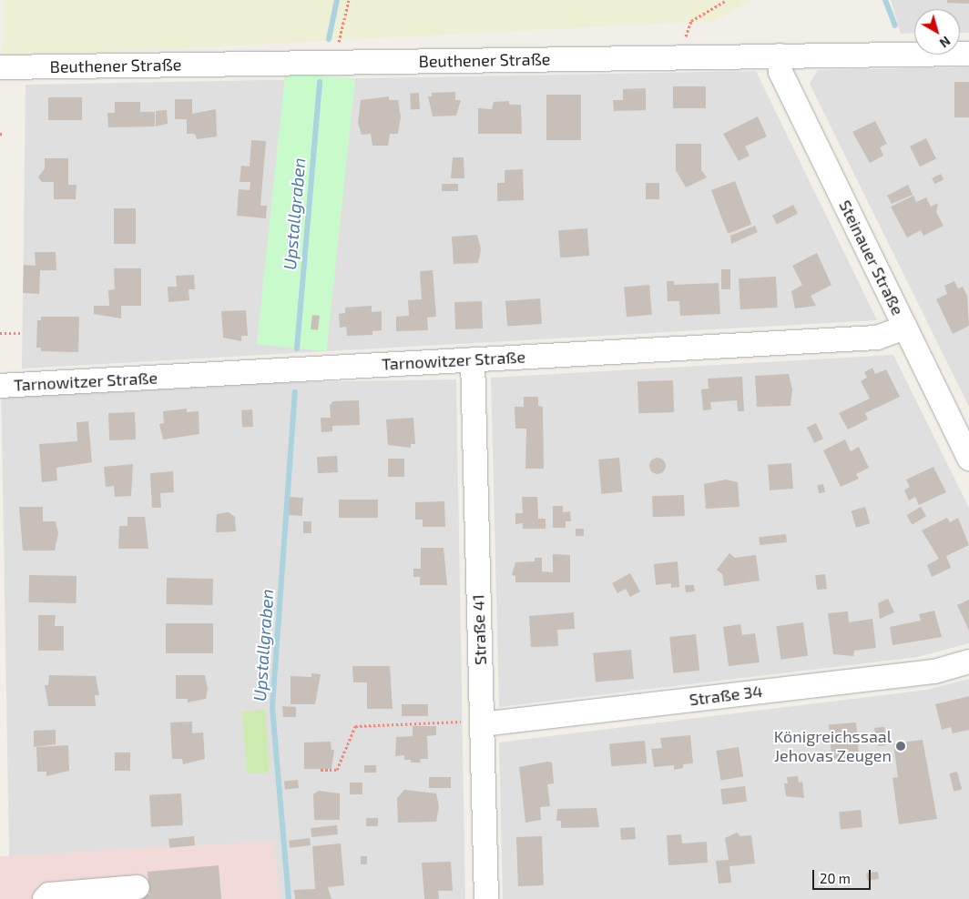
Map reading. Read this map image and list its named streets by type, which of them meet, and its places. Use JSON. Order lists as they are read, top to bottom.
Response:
{
  "streets": {
    "street": [
      "Beuthener Straße",
      "Steinauer Straße",
      "Tarnowitzer Straße",
      "Straße 41",
      "Straße 34"
    ]
  },
  "crossings": [
    ["Beuthener Straße", "Steinauer Straße"],
    ["Steinauer Straße", "Tarnowitzer Straße"],
    ["Tarnowitzer Straße", "Straße 41"],
    ["Straße 41", "Straße 34"]
  ],
  "water": ["Upstallgraben"],
  "places": ["Königreichssaal Jehovas Zeugen"],
  "scale_bar": "20 m",
  "north": "bottom right"
}
